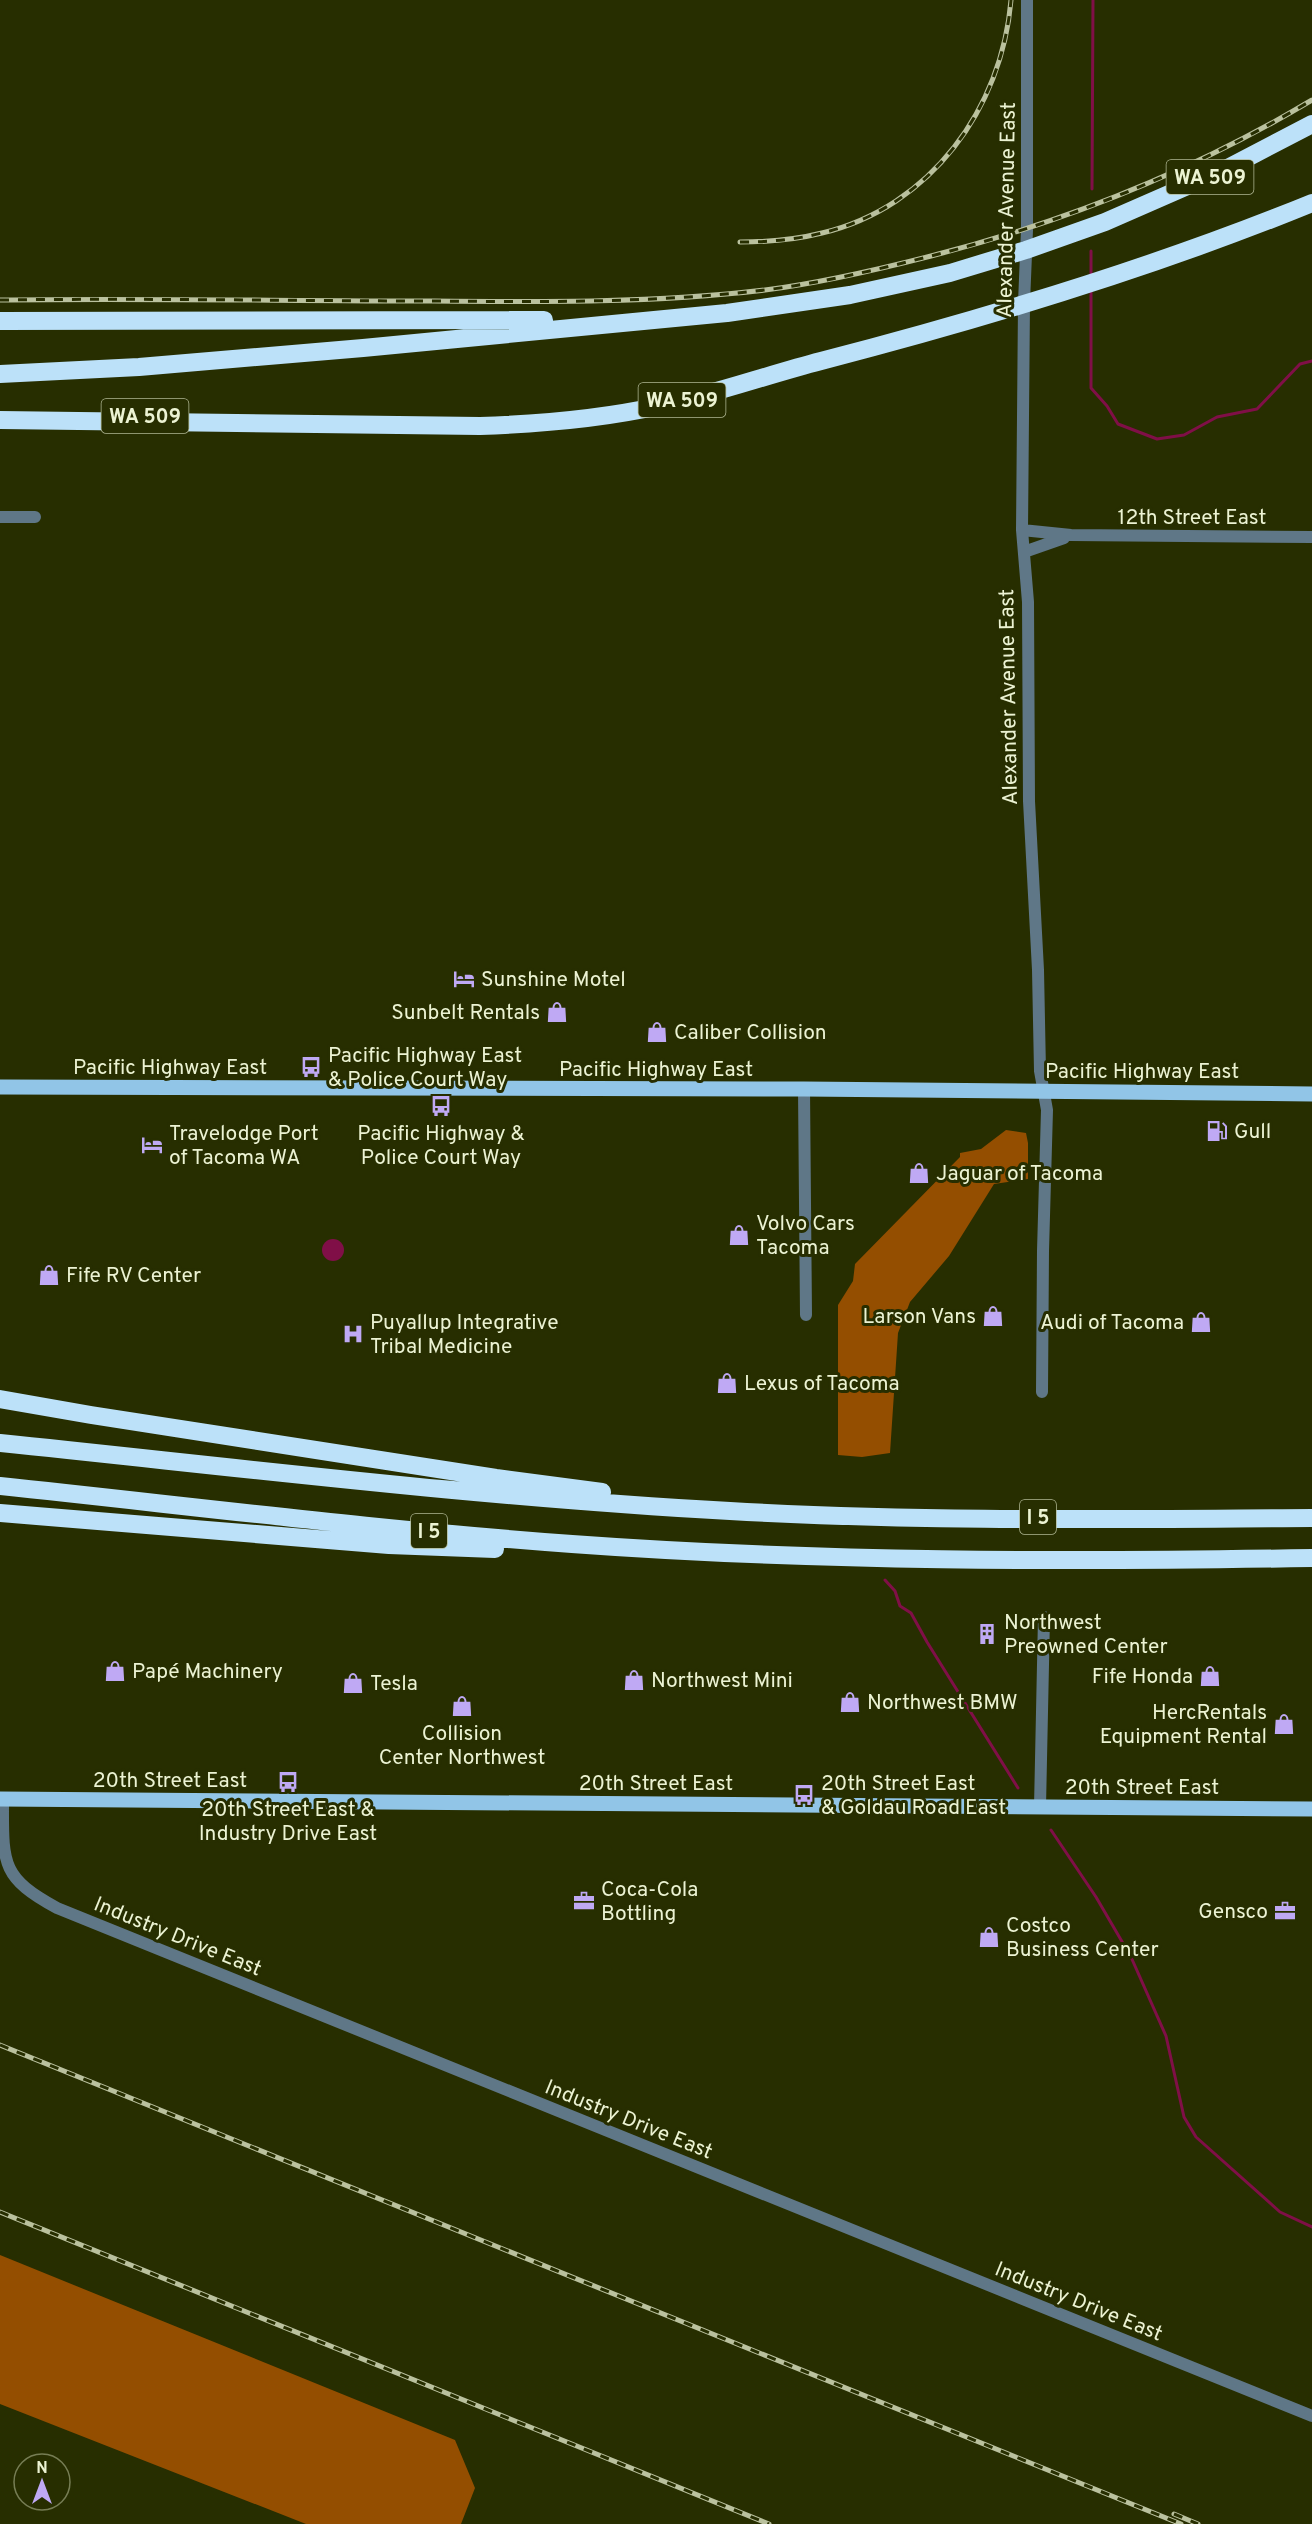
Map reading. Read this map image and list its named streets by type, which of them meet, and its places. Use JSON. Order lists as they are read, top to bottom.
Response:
{
  "streets": {
    "highway": ["WA 509", "I 5"],
    "main road": ["Pacific Highway East", "20th Street East"],
    "street": ["Alexander Avenue East", "12th Street East", "Industry Drive East"]
  },
  "crossings": [
    ["WA 509", "Alexander Avenue East"],
    ["Alexander Avenue East", "12th Street East"],
    ["Alexander Avenue East", "Pacific Highway East"],
    ["20th Street East", "Industry Drive East"]
  ],
  "places": {
    "hotel": ["Sunshine Motel", "Travelodge Port of Tacoma WA"],
    "shop": [
      "Sunbelt Rentals",
      "Caliber Collision",
      "Jaguar of Tacoma",
      "Volvo Cars Tacoma",
      "Fife RV Center",
      "Larson Vans",
      "Audi of Tacoma",
      "Lexus of Tacoma",
      "Papé Machinery",
      "Fife Honda",
      "Northwest Mini",
      "Tesla",
      "Northwest BMW",
      "Collision Center Northwest",
      "HercRentals Equipment Rental",
      "Costco Business Center"
    ],
    "bus stop": [
      "Pacific Highway East & Police Court Way",
      "Pacific Highway & Police Court Way",
      "20th Street East & Industry Drive East",
      "20th Street East & Goldau Road East"
    ],
    "fuel station": ["Gull"],
    "hospital": ["Puyallup Integrative Tribal Medicine"],
    "building": ["Northwest Preowned Center"],
    "office": ["Coca-Cola Bottling", "Gensco"]
  },
  "north": "top"
}
